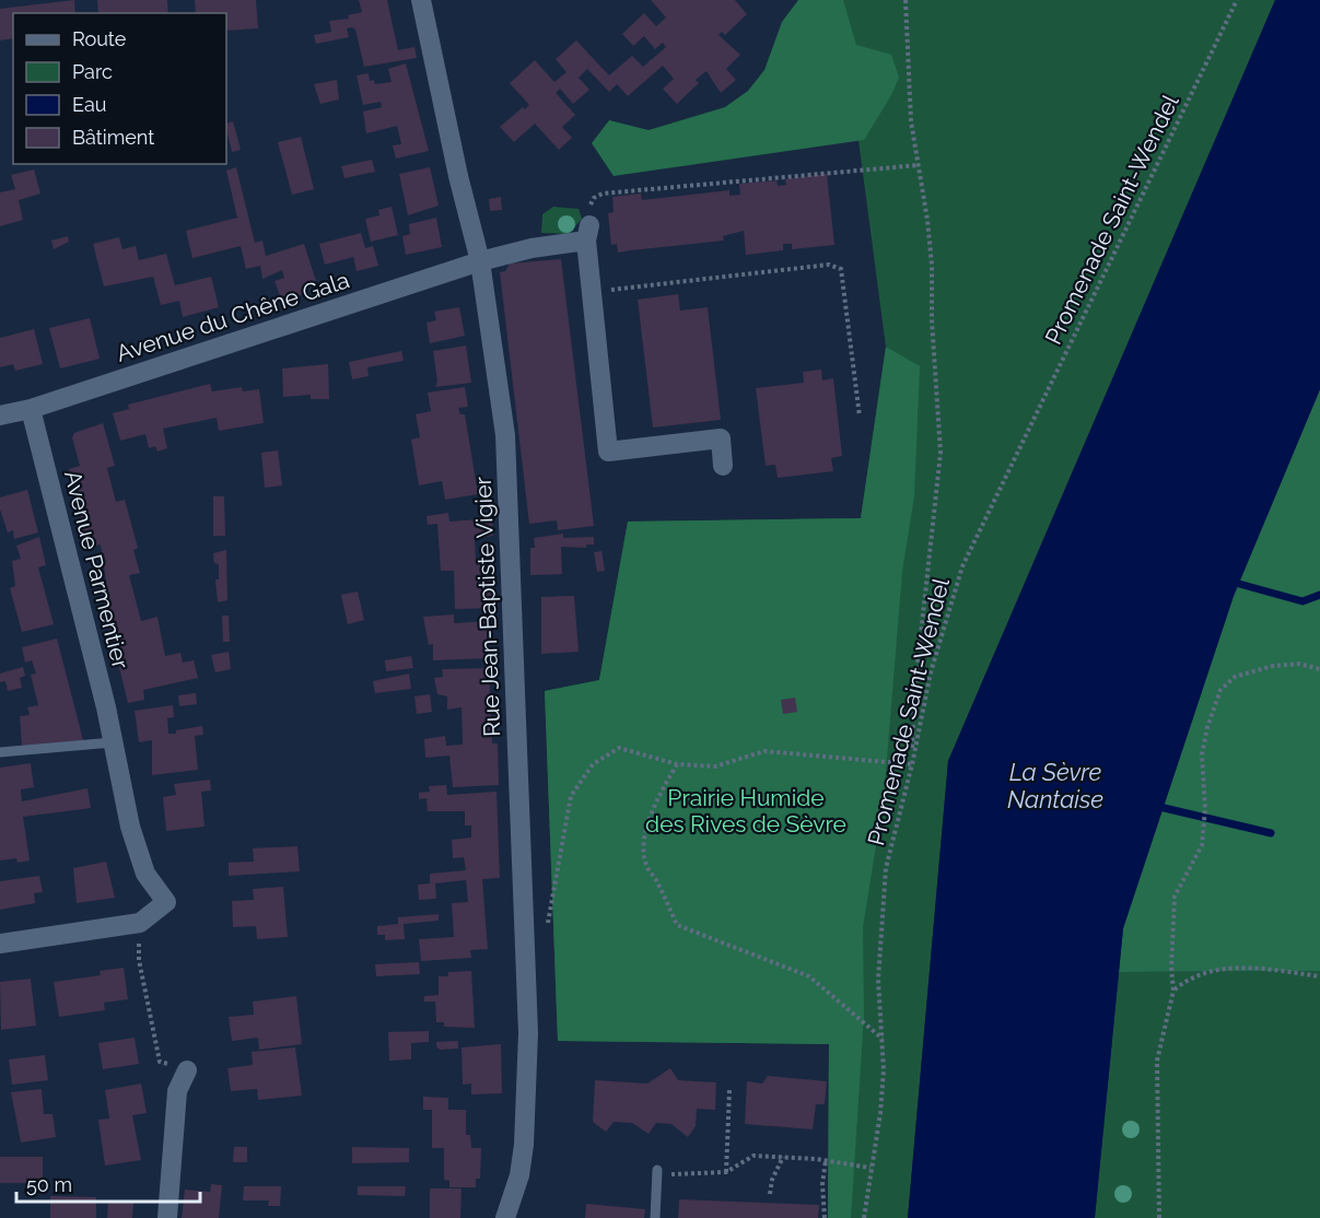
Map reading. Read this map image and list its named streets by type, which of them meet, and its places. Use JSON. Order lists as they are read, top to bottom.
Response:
{
  "streets": {
    "street": ["Avenue du Chêne Gala", "Avenue Parmentier", "Rue Jean-Baptiste Vigier"],
    "path": ["Promenade Saint-Wendel"]
  },
  "crossings": [
    ["Avenue du Chêne Gala", "Avenue Parmentier"],
    ["Avenue du Chêne Gala", "Rue Jean-Baptiste Vigier"]
  ],
  "water": ["La Sèvre Nantaise"],
  "parks": ["Prairie Humide des Rives de Sèvre"],
  "legend": [
    "Route",
    "Parc",
    "Eau",
    "Bâtiment"
  ],
  "scale_bar": "50 m"
}
